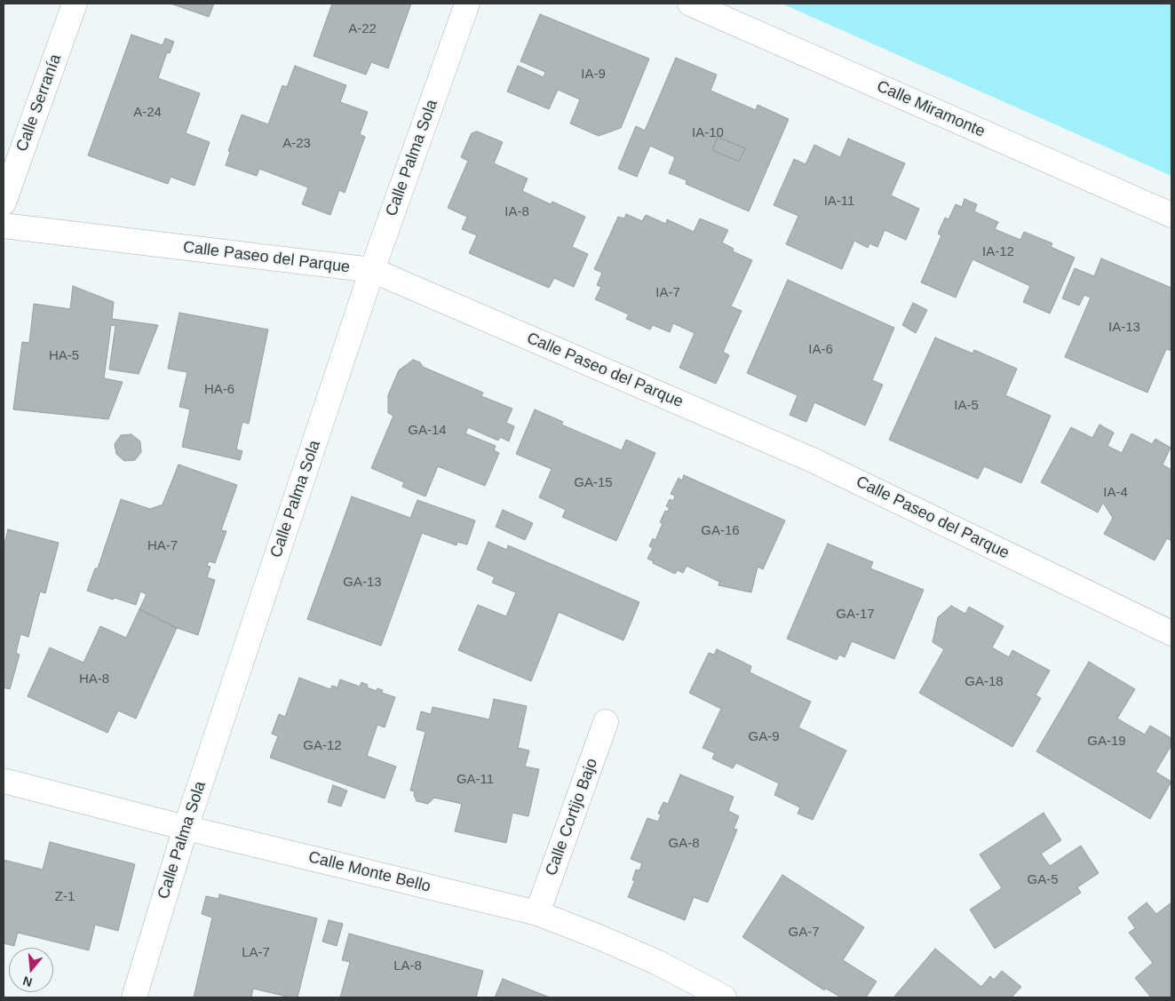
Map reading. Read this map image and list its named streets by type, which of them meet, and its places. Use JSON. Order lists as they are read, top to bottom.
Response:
{
  "streets": {
    "street": [
      "Calle Serranía",
      "Calle Miramonte",
      "Calle Palma Sola",
      "Calle Paseo del Parque",
      "Calle Cortijo Bajo",
      "Calle Monte Bello"
    ]
  },
  "crossings": [
    ["Calle Palma Sola", "Calle Paseo del Parque"],
    ["Calle Palma Sola", "Calle Monte Bello"],
    ["Calle Cortijo Bajo", "Calle Monte Bello"]
  ],
  "house_numbers": [
    "A-22",
    "IA-9",
    "A-24",
    "IA-10",
    "A-23",
    "IA-11",
    "IA-8",
    "IA-12",
    "IA-7",
    "IA-13",
    "IA-6",
    "HA-5",
    "HA-6",
    "IA-5",
    "GA-14",
    "GA-15",
    "IA-4",
    "GA-16",
    "HA-7",
    "GA-13",
    "GA-17",
    "HA-8",
    "GA-18",
    "GA-9",
    "GA-19",
    "GA-12",
    "GA-11",
    "GA-8",
    "GA-5",
    "Z-1",
    "GA-7",
    "LA-7",
    "LA-8"
  ],
  "north": "bottom"
}
